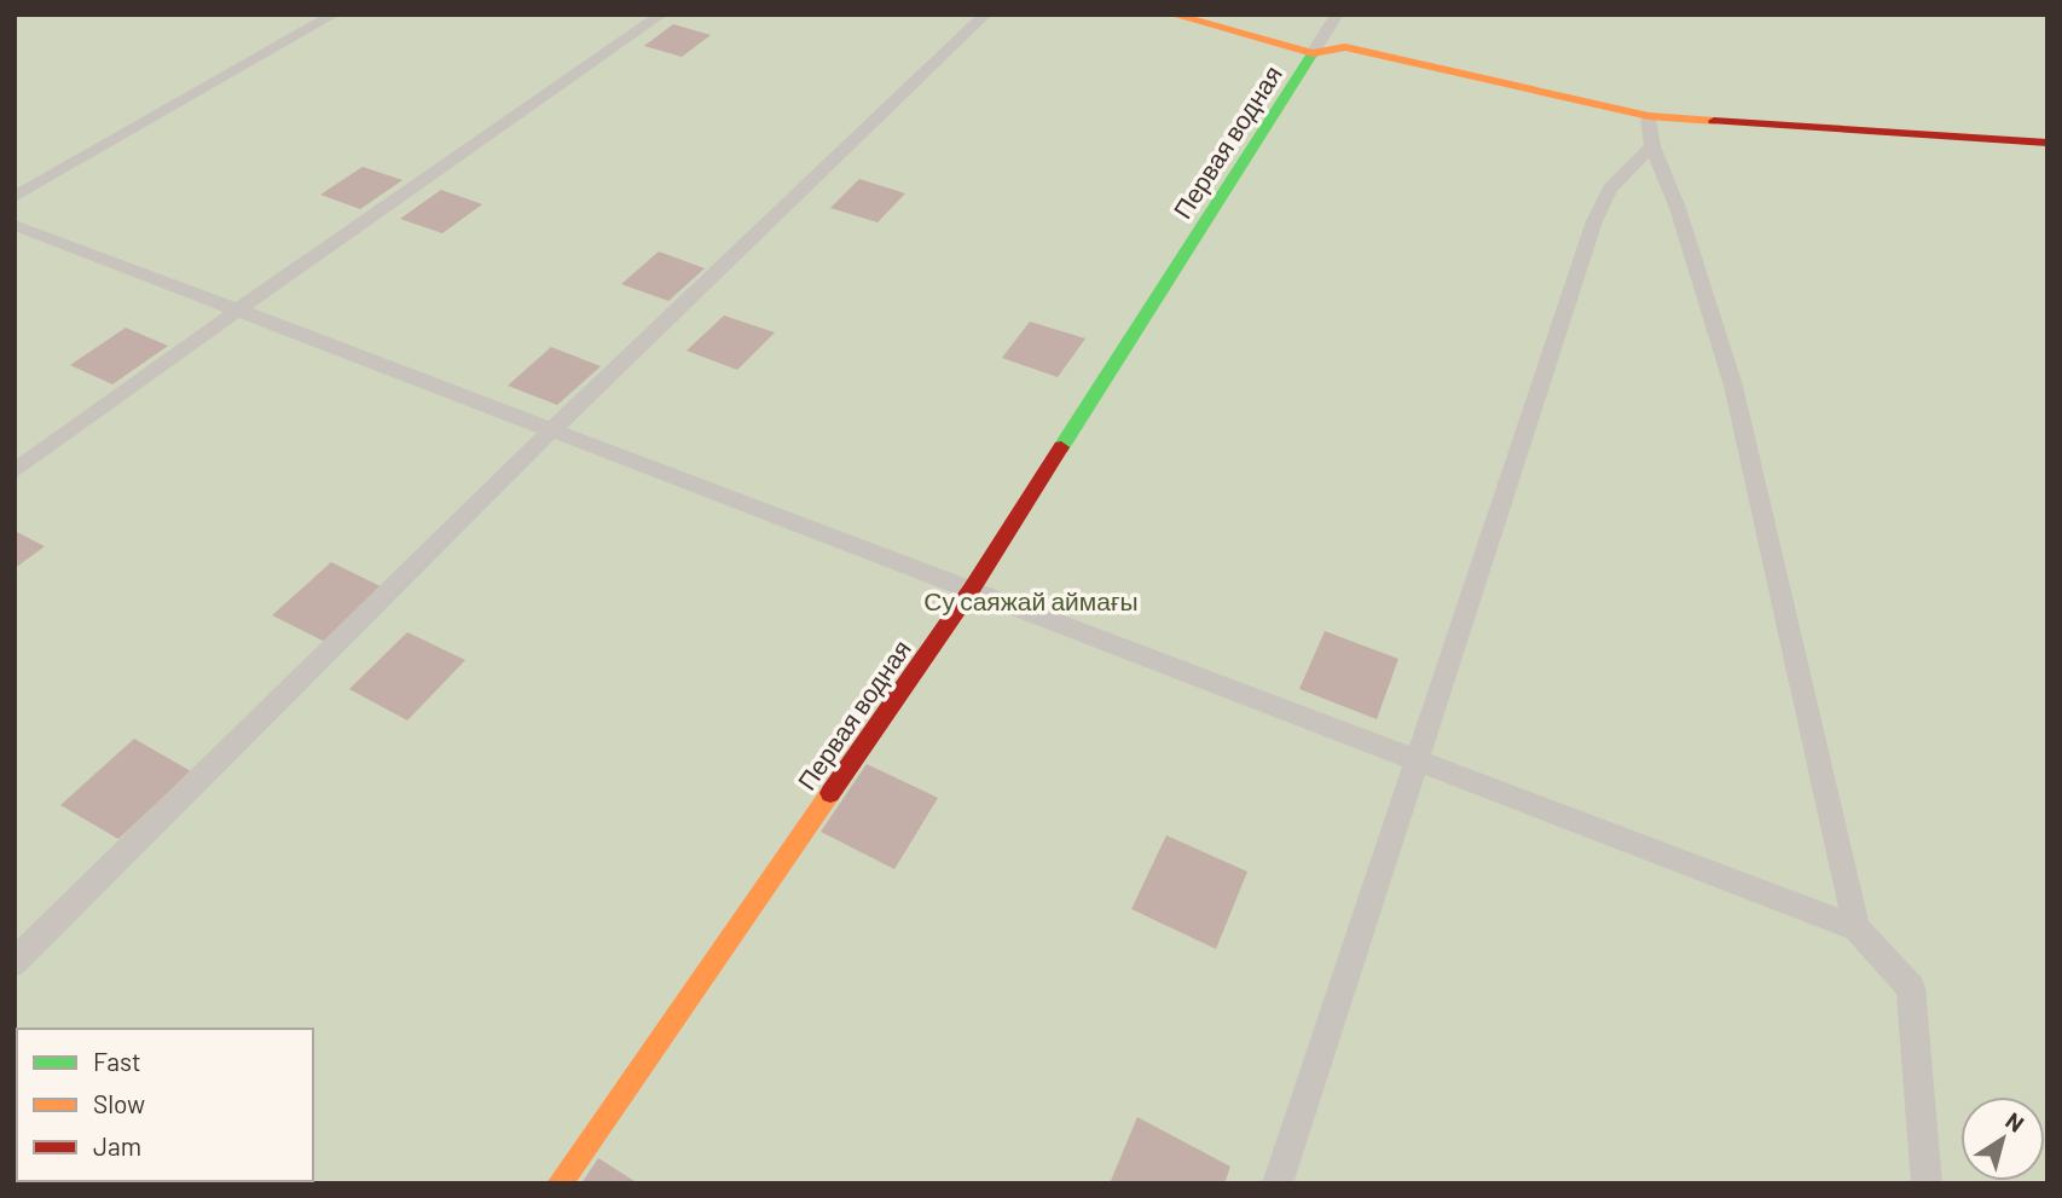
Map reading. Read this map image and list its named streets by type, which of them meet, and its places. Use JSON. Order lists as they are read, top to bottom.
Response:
{
  "streets": {
    "street": ["Первая водная"]
  },
  "parks": ["Су саяжай аймағы"],
  "legend": ["Fast", "Slow", "Jam"],
  "north": "top right"
}
